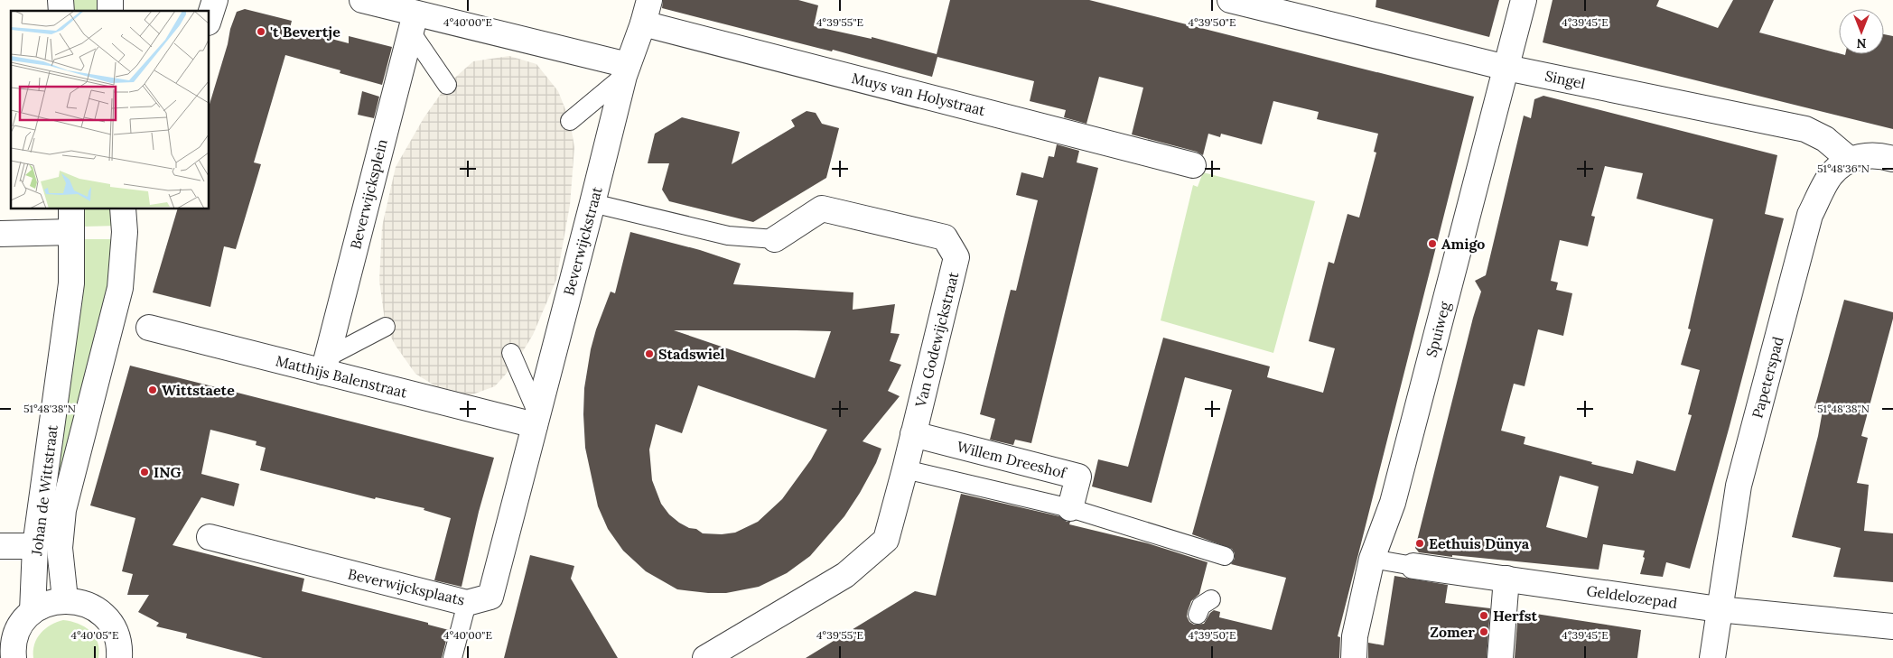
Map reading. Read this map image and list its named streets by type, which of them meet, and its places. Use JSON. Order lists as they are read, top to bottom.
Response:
{
  "streets": {
    "street": [
      "Singel",
      "Muys van Holystraat",
      "Beverwijcksplein",
      "Beverwijckstraat",
      "Spuiweg",
      "Van Godewijckstraat",
      "Matthijs Balenstraat",
      "Papeterspad",
      "Willem Dreeshof",
      "Johan de Wittstraat",
      "Beverwijcksplaats",
      "Geldelozepad"
    ]
  },
  "crossings": [
    ["Singel", "Spuiweg"],
    ["Singel", "Papeterspad"],
    ["Muys van Holystraat", "Beverwijckstraat"],
    ["Beverwijcksplein", "Matthijs Balenstraat"],
    ["Beverwijckstraat", "Van Godewijckstraat"],
    ["Beverwijckstraat", "Matthijs Balenstraat"],
    ["Beverwijckstraat", "Beverwijcksplaats"],
    ["Spuiweg", "Geldelozepad"],
    ["Van Godewijckstraat", "Willem Dreeshof"],
    ["Papeterspad", "Geldelozepad"]
  ],
  "places": [
    "'t Bevertje",
    "Amigo",
    "Stadswiel",
    "Wittstaete",
    "ING",
    "Eethuis Dünya",
    "Herfst",
    "Zomer"
  ],
  "north": "bottom",
  "coordinates": [
    "4°40'00\"E",
    "4°39'55\"E",
    "4°39'50\"E",
    "4°39'45\"E",
    "51°48'36\"N",
    "51°48'38\"N",
    "4°40'05\"E"
  ]
}
